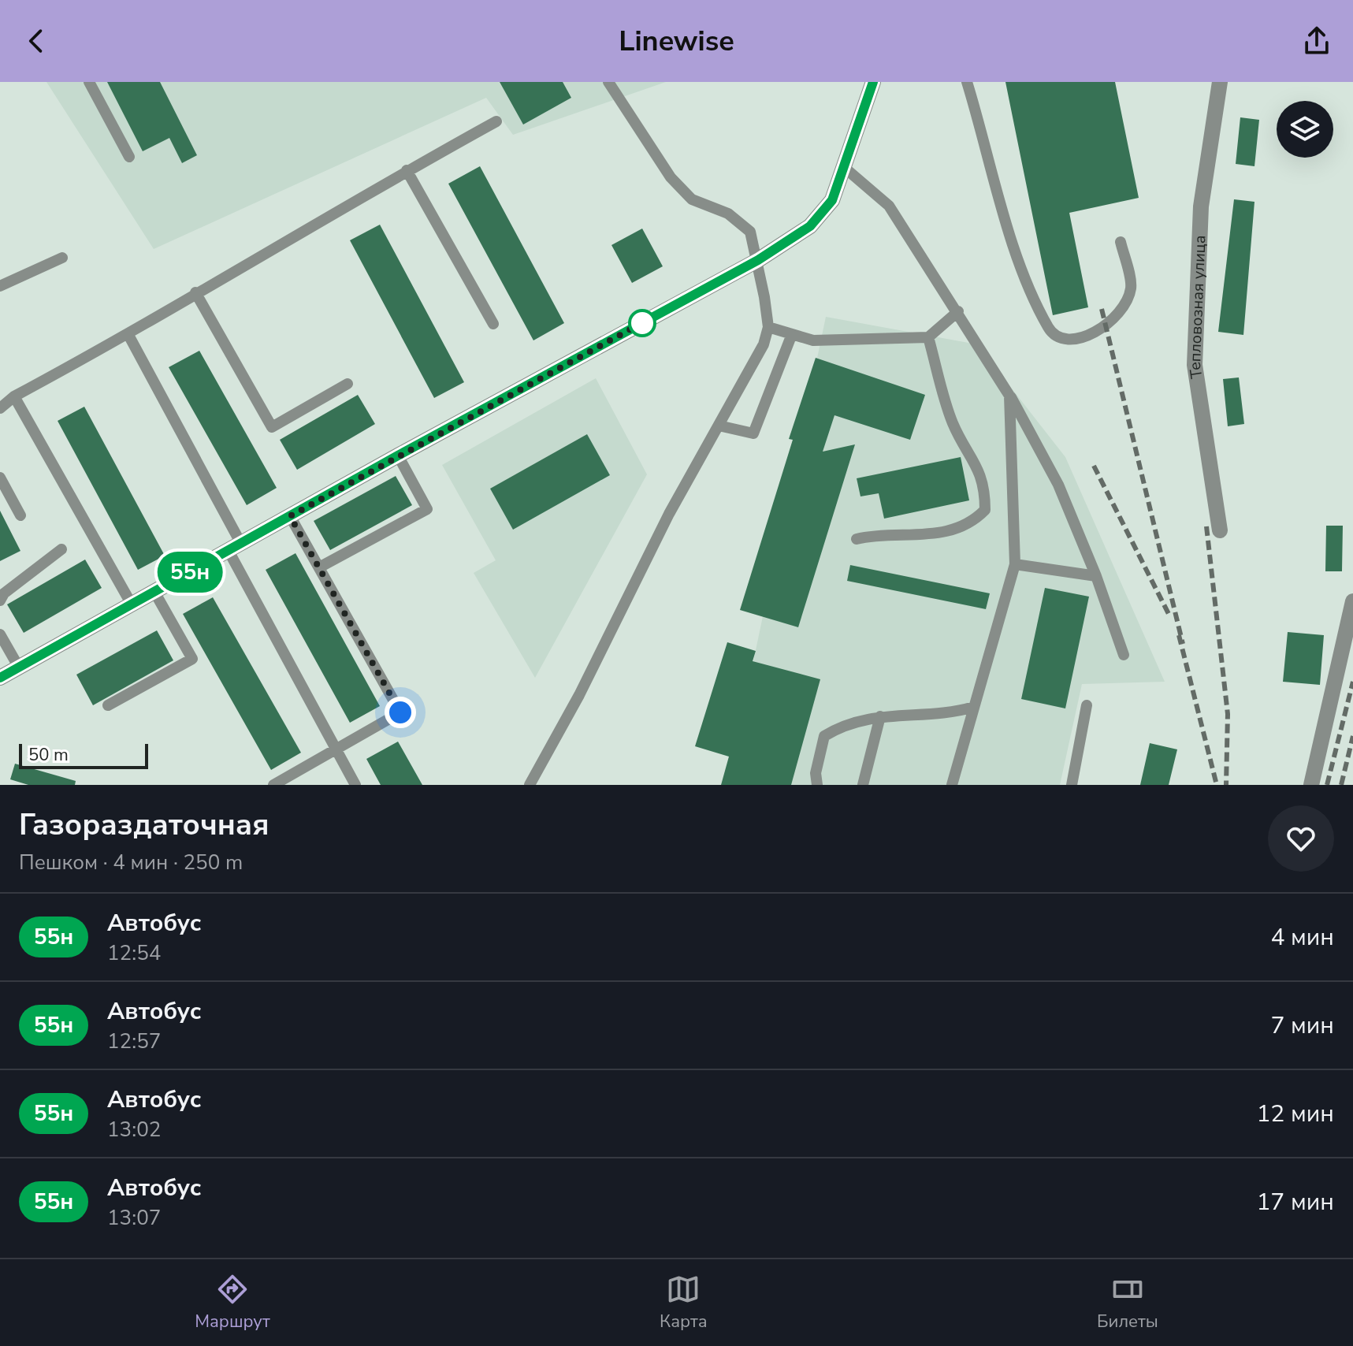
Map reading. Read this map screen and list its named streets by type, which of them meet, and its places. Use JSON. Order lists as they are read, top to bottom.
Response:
{
  "streets": {
    "street": ["Тепловозная улица"]
  },
  "lines": ["bus line 55н"],
  "scale_bar": "50 m",
  "page": {
    "header": "Linewise",
    "on_map": "55н",
    "scale": "50 m",
    "heading": ["Газораздаточная", "Пешком · 4 мин · 250 m"],
    "list": [
      {
        "mark": "55н",
        "name": "Автобус",
        "note": "12:54",
        "value": "4 мин"
      },
      {
        "mark": "55н",
        "name": "Автобус",
        "note": "12:57",
        "value": "7 мин"
      },
      {
        "mark": "55н",
        "name": "Автобус",
        "note": "13:02",
        "value": "12 мин"
      },
      {
        "mark": "55н",
        "name": "Автобус",
        "note": "13:07",
        "value": "17 мин"
      }
    ],
    "tabs": ["Маршрут", "Карта", "Билеты"]
  }
}
